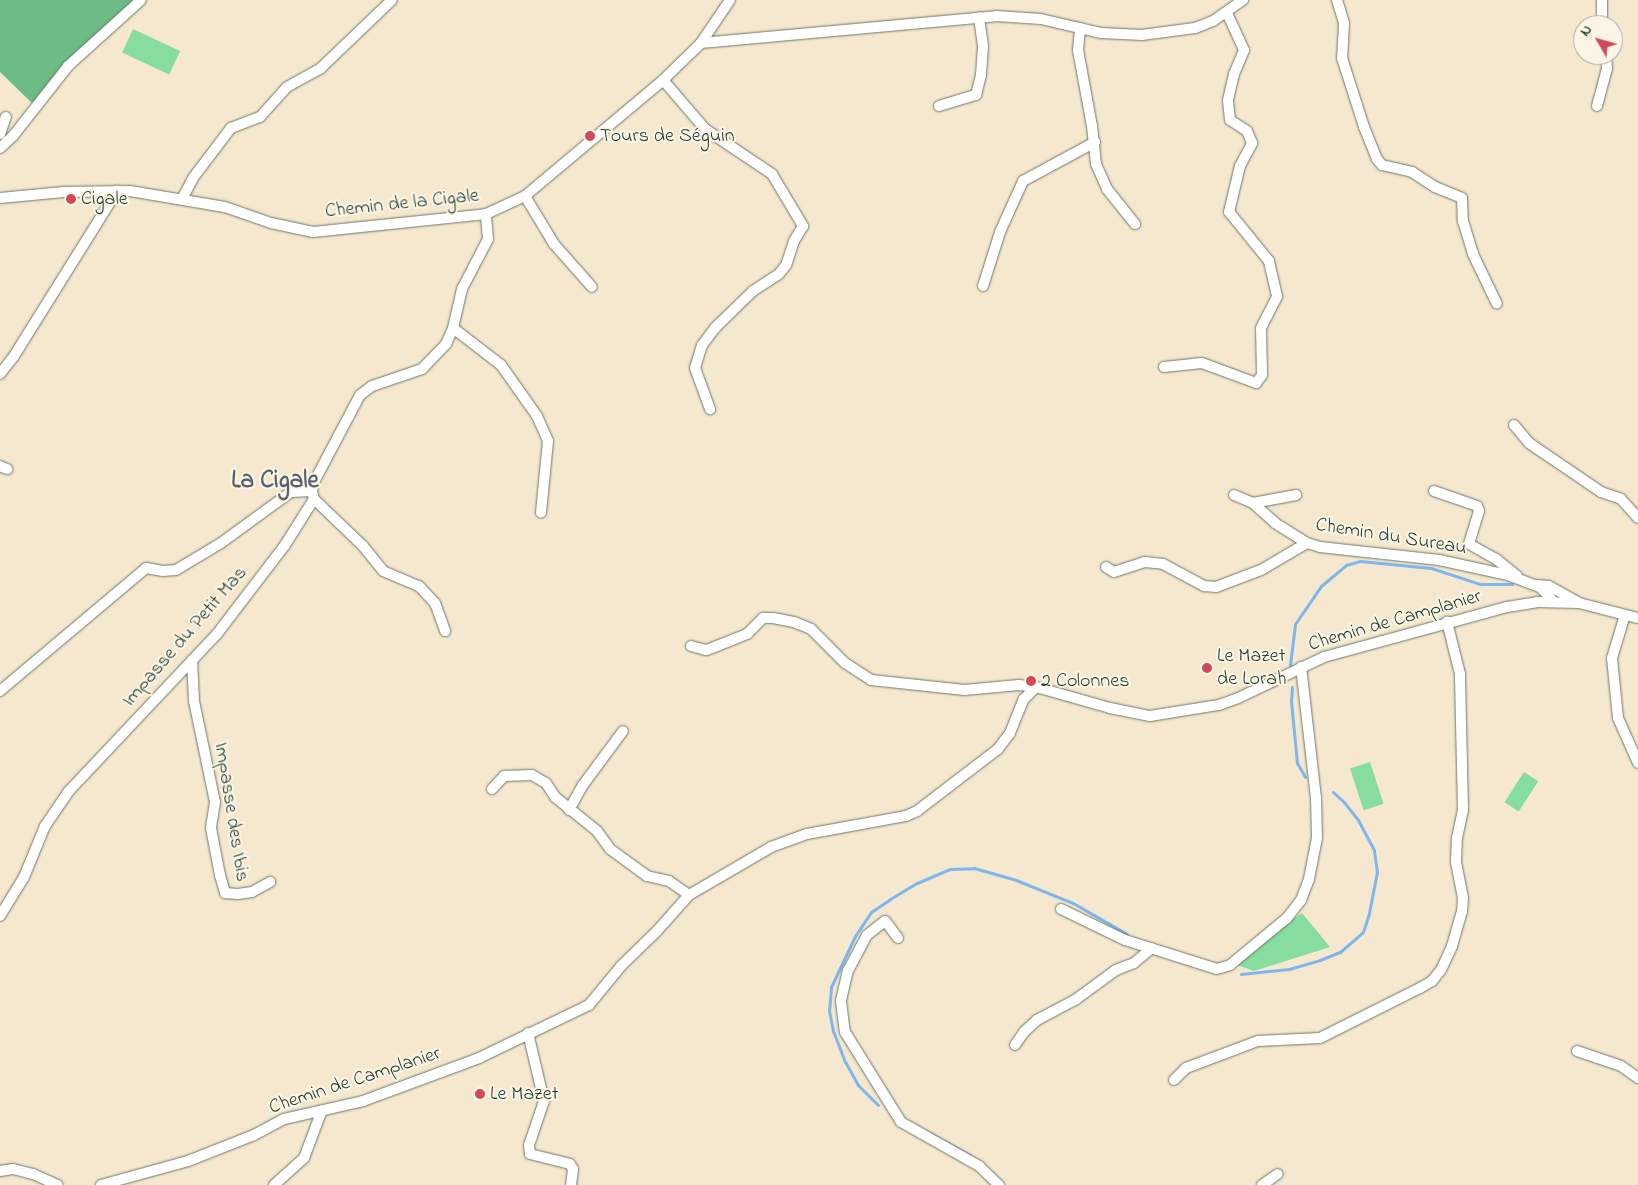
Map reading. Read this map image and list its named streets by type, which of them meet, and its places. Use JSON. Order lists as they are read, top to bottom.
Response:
{
  "streets": {
    "street": [
      "Chemin de la Cigale",
      "Chemin du Sureau",
      "Chemin de Camplanier",
      "Impasse du Petit Mas",
      "Impasse des Ibis"
    ]
  },
  "crossings": [
    ["Chemin de la Cigale", "Impasse du Petit Mas"],
    ["Chemin du Sureau", "Chemin de Camplanier"],
    ["Impasse du Petit Mas", "Impasse des Ibis"]
  ],
  "districts": ["La Cigale"],
  "places": [
    "Tours de Séguin",
    "Cigale",
    "Le Mazet de Lorah",
    "2 Colonnes",
    "Le Mazet"
  ],
  "north": "top left"
}
